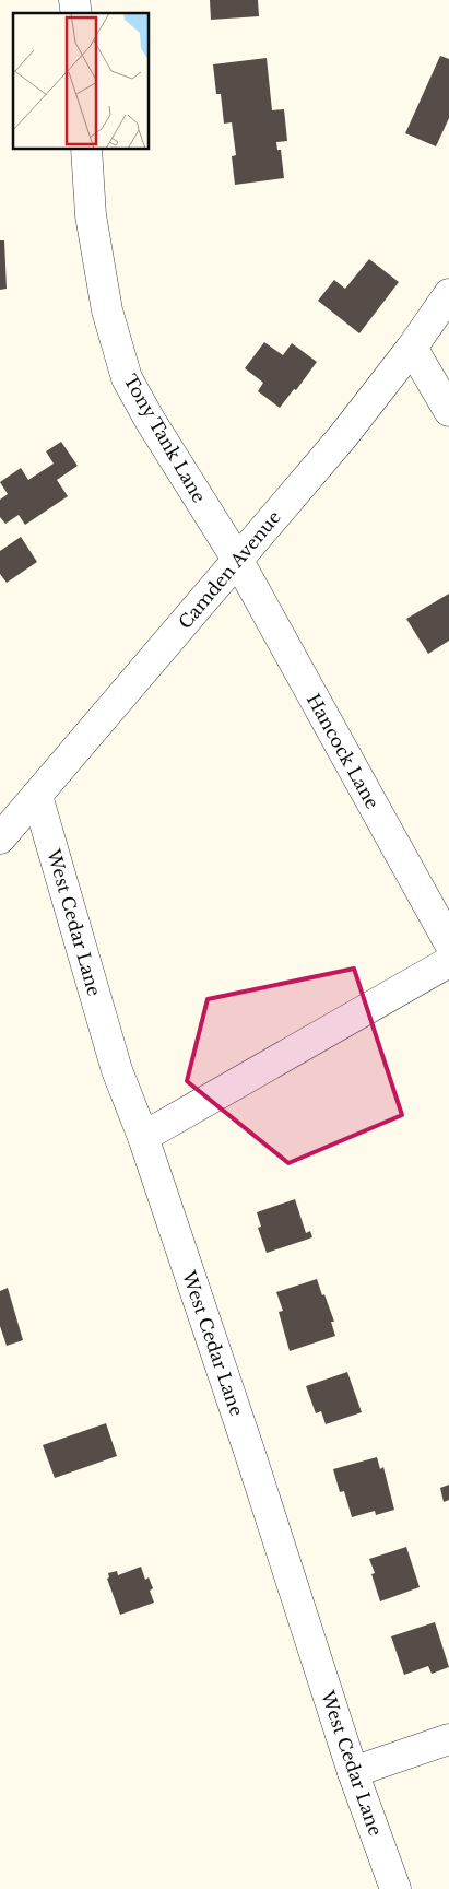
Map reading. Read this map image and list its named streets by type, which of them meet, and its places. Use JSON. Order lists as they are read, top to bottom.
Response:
{
  "streets": {
    "street": [
      "Tony Tank Lane",
      "Camden Avenue",
      "Hancock Lane",
      "West Cedar Lane"
    ]
  },
  "crossings": [
    ["Tony Tank Lane", "Camden Avenue"],
    ["Tony Tank Lane", "Hancock Lane"],
    ["Camden Avenue", "Hancock Lane"],
    ["Camden Avenue", "West Cedar Lane"]
  ]
}
